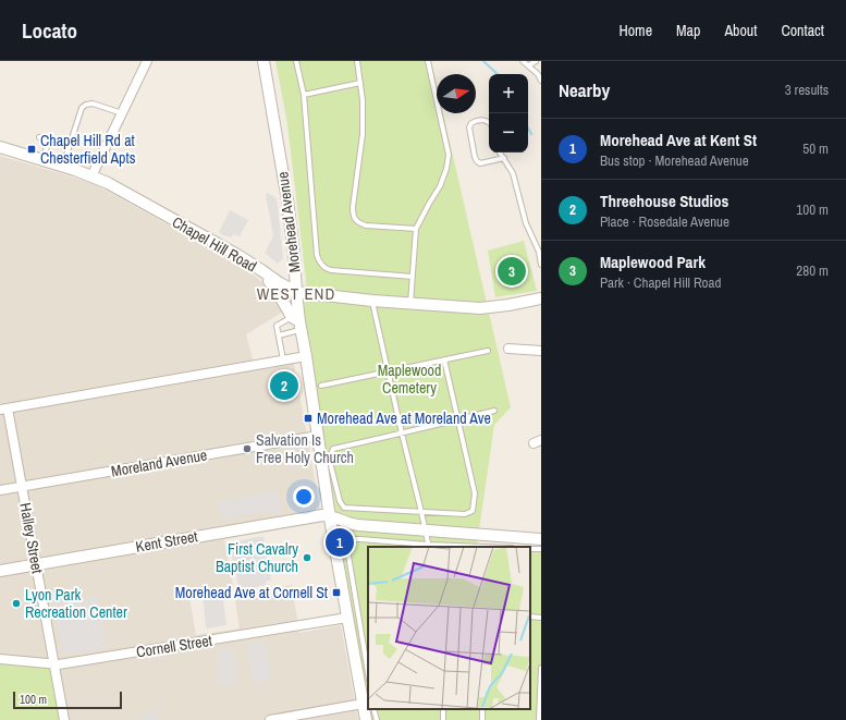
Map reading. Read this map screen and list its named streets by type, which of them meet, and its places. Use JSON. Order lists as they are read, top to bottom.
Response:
{
  "streets": {
    "street": [
      "Morehead Avenue",
      "Chapel Hill Road",
      "Moreland Avenue",
      "Halley Street",
      "Kent Street",
      "Cornell Street"
    ]
  },
  "crossings": [
    ["Morehead Avenue", "Chapel Hill Road"],
    ["Morehead Avenue", "Moreland Avenue"],
    ["Morehead Avenue", "Kent Street"],
    ["Morehead Avenue", "Cornell Street"],
    ["Moreland Avenue", "Halley Street"],
    ["Halley Street", "Kent Street"],
    ["Halley Street", "Cornell Street"]
  ],
  "districts": ["WEST END"],
  "parks": ["Maplewood Cemetery"],
  "places": {
    "transit": ["Chapel Hill Rd at Chesterfield Apts", "Morehead Ave at Moreland Ave", "Morehead Ave at Cornell St"],
    "other": ["Salvation Is Free Holy Church", "First Cavalry Baptist Church", "Lyon Park Recreation Center"]
  },
  "scale_bar": "100 m",
  "north": "right",
  "page": {
    "header": "Locato",
    "nav": [
      "Home",
      "Map",
      "About",
      "Contact"
    ],
    "heading": ["Nearby", "3 results"],
    "map_buttons": ["+", "−"],
    "list": [
      {
        "mark": "1",
        "name": "Morehead Ave at Kent St",
        "note": "Bus stop · Morehead Avenue",
        "value": "50 m"
      },
      {
        "mark": "2",
        "name": "Threehouse Studios",
        "note": "Place · Rosedale Avenue",
        "value": "100 m"
      },
      {
        "mark": "3",
        "name": "Maplewood Park",
        "note": "Park · Chapel Hill Road",
        "value": "280 m"
      }
    ],
    "pins": ["3", "2", "1"],
    "scale": "100 m"
  }
}
